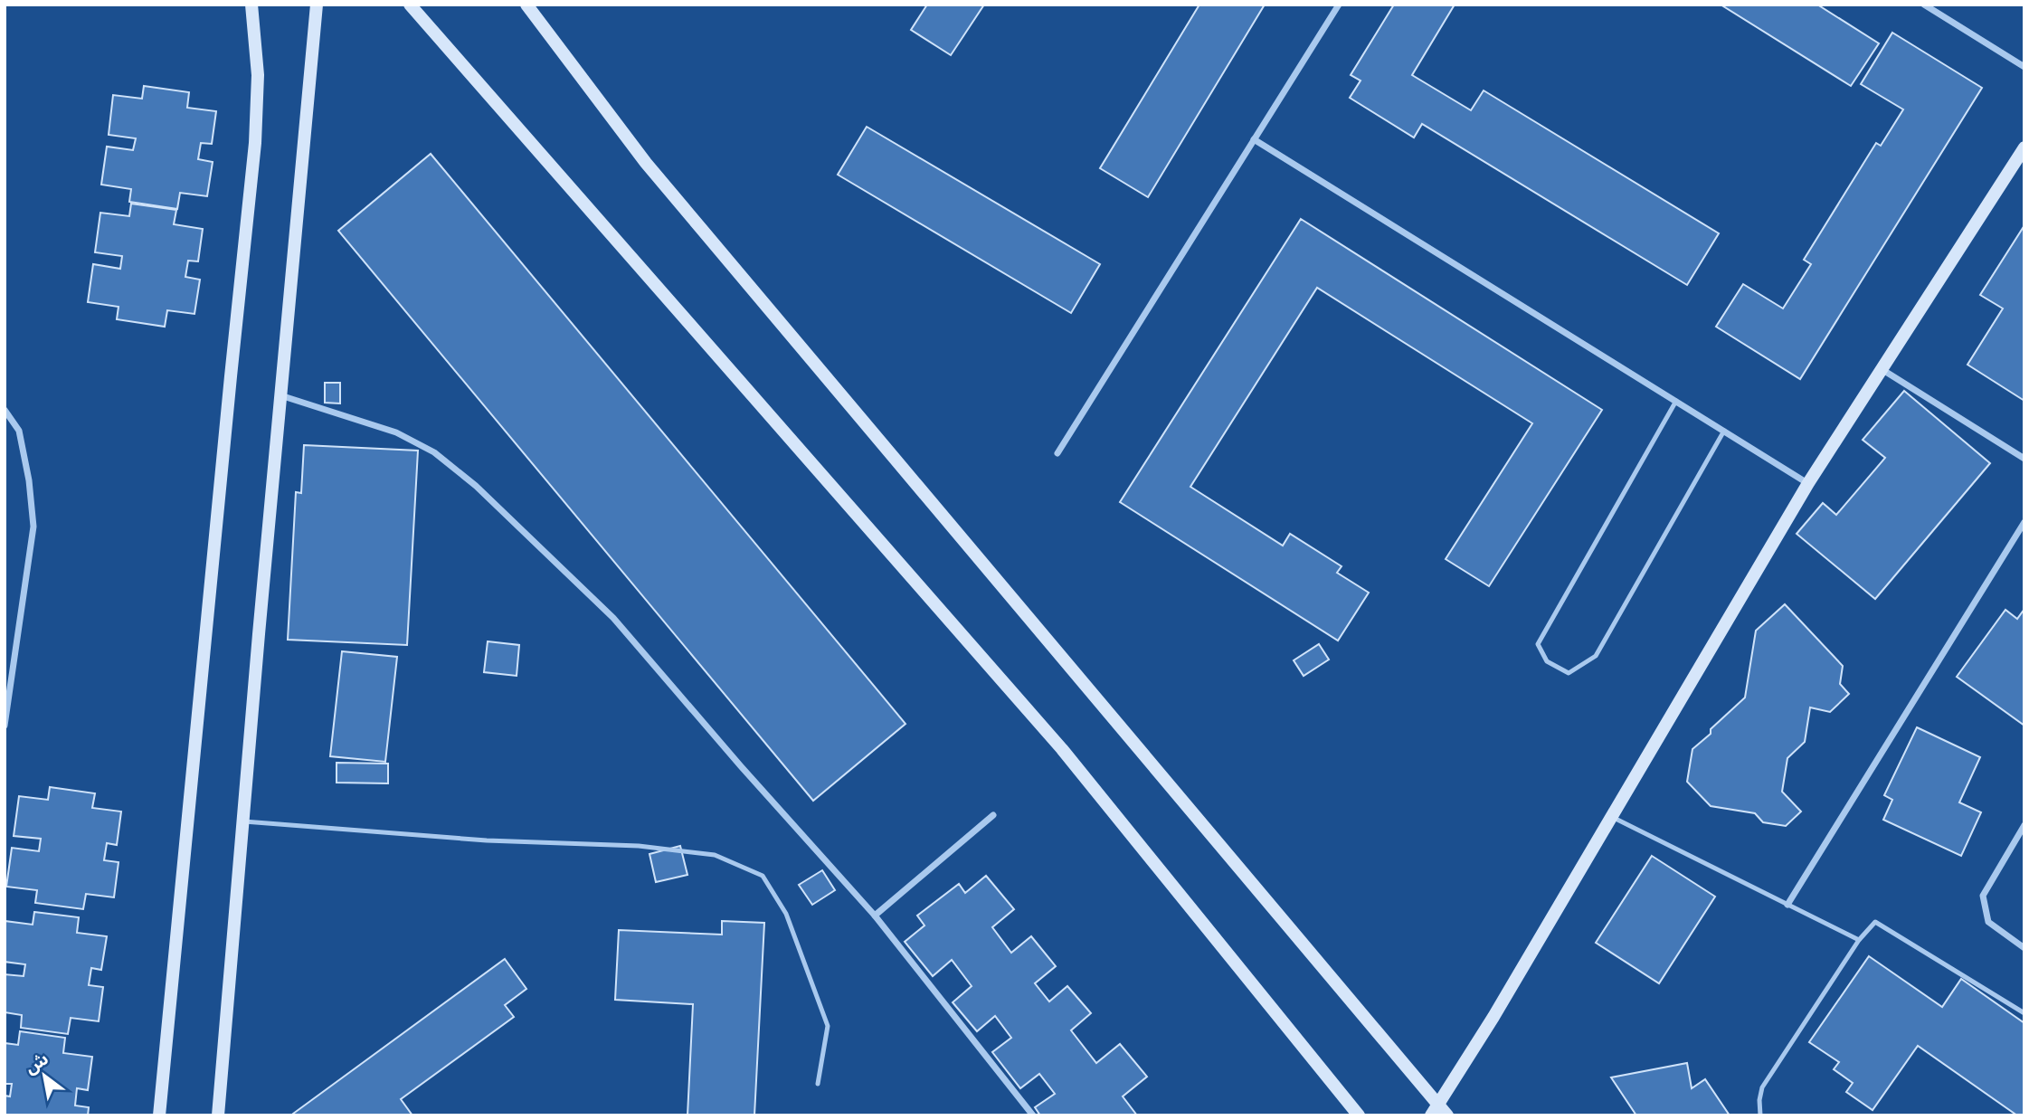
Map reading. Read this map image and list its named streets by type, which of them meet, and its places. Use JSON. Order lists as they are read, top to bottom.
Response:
{
  "north": "top left"
}
